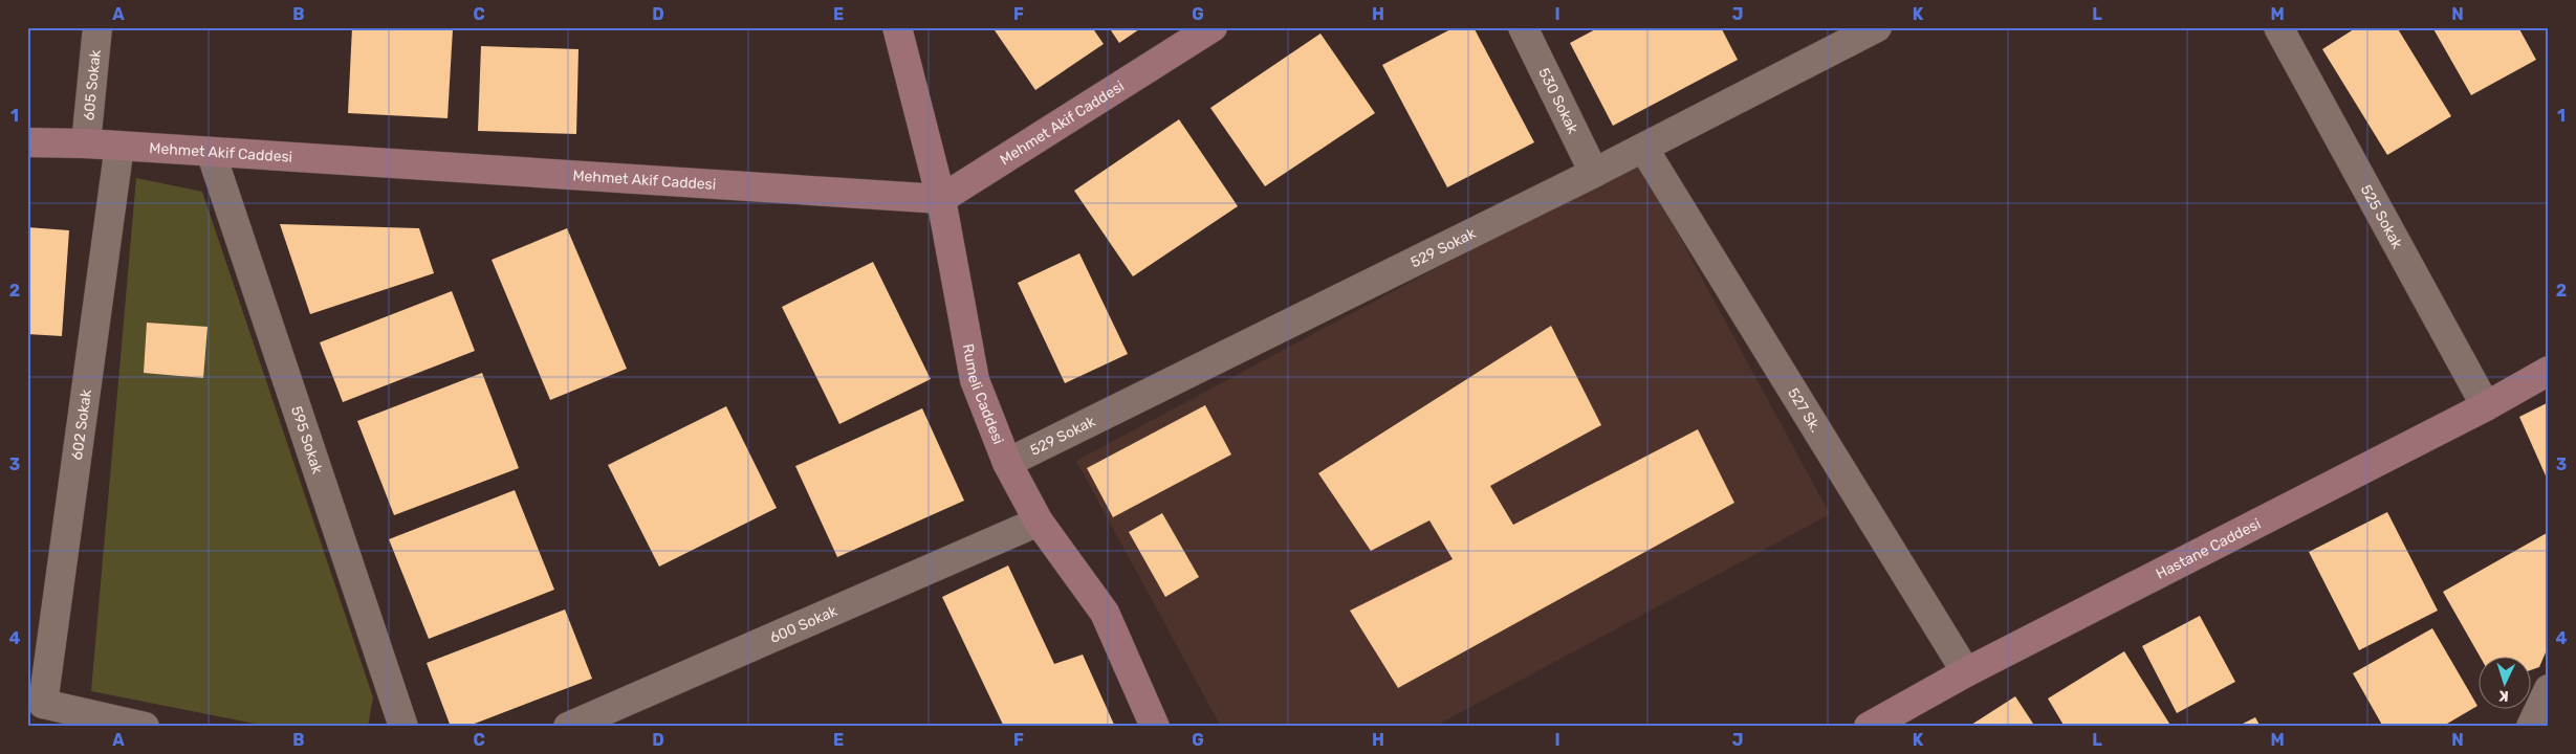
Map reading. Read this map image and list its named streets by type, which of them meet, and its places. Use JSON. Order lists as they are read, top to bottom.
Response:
{
  "streets": {
    "street": [
      "605 Sokak",
      "530 Sokak",
      "Mehmet Akif Caddesi",
      "525 Sokak",
      "529 Sokak",
      "Rumeli Caddesi",
      "527 Sk.",
      "602 Sokak",
      "595 Sokak",
      "Hastane Caddesi",
      "600 Sokak"
    ]
  },
  "crossings": [
    ["605 Sokak", "Mehmet Akif Caddesi"],
    ["530 Sokak", "529 Sokak"],
    ["Mehmet Akif Caddesi", "Rumeli Caddesi"],
    ["Mehmet Akif Caddesi", "602 Sokak"],
    ["Mehmet Akif Caddesi", "595 Sokak"],
    ["525 Sokak", "Hastane Caddesi"],
    ["529 Sokak", "Rumeli Caddesi"],
    ["529 Sokak", "527 Sk."],
    ["Rumeli Caddesi", "600 Sokak"],
    ["527 Sk.", "Hastane Caddesi"]
  ],
  "north": "bottom",
  "grid": {
    "columns": [
      "A",
      "B",
      "C",
      "D",
      "E",
      "F",
      "G",
      "H",
      "I",
      "J",
      "K",
      "L",
      "M",
      "N"
    ],
    "rows": [
      "1",
      "2",
      "3",
      "4"
    ]
  }
}
